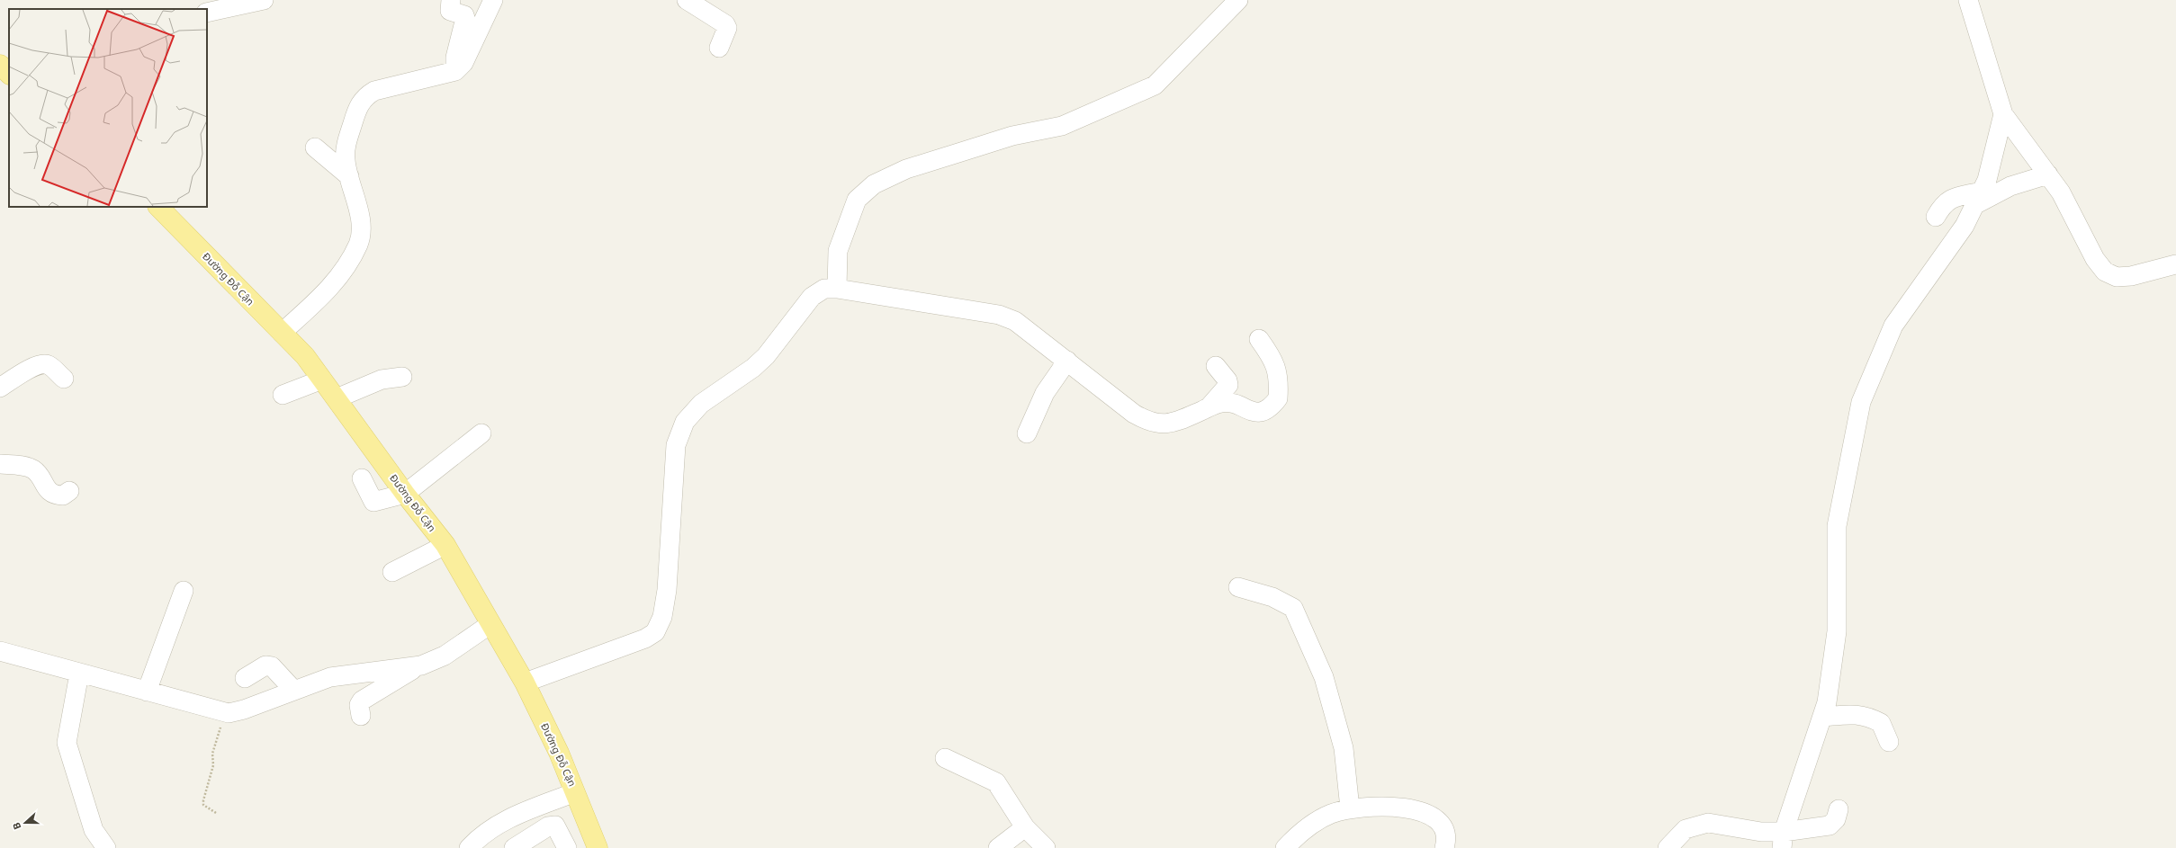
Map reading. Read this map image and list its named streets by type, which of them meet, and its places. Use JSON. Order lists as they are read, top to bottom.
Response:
{
  "streets": {
    "main road": ["Đường Đỗ Cận"]
  },
  "north": "left"
}
